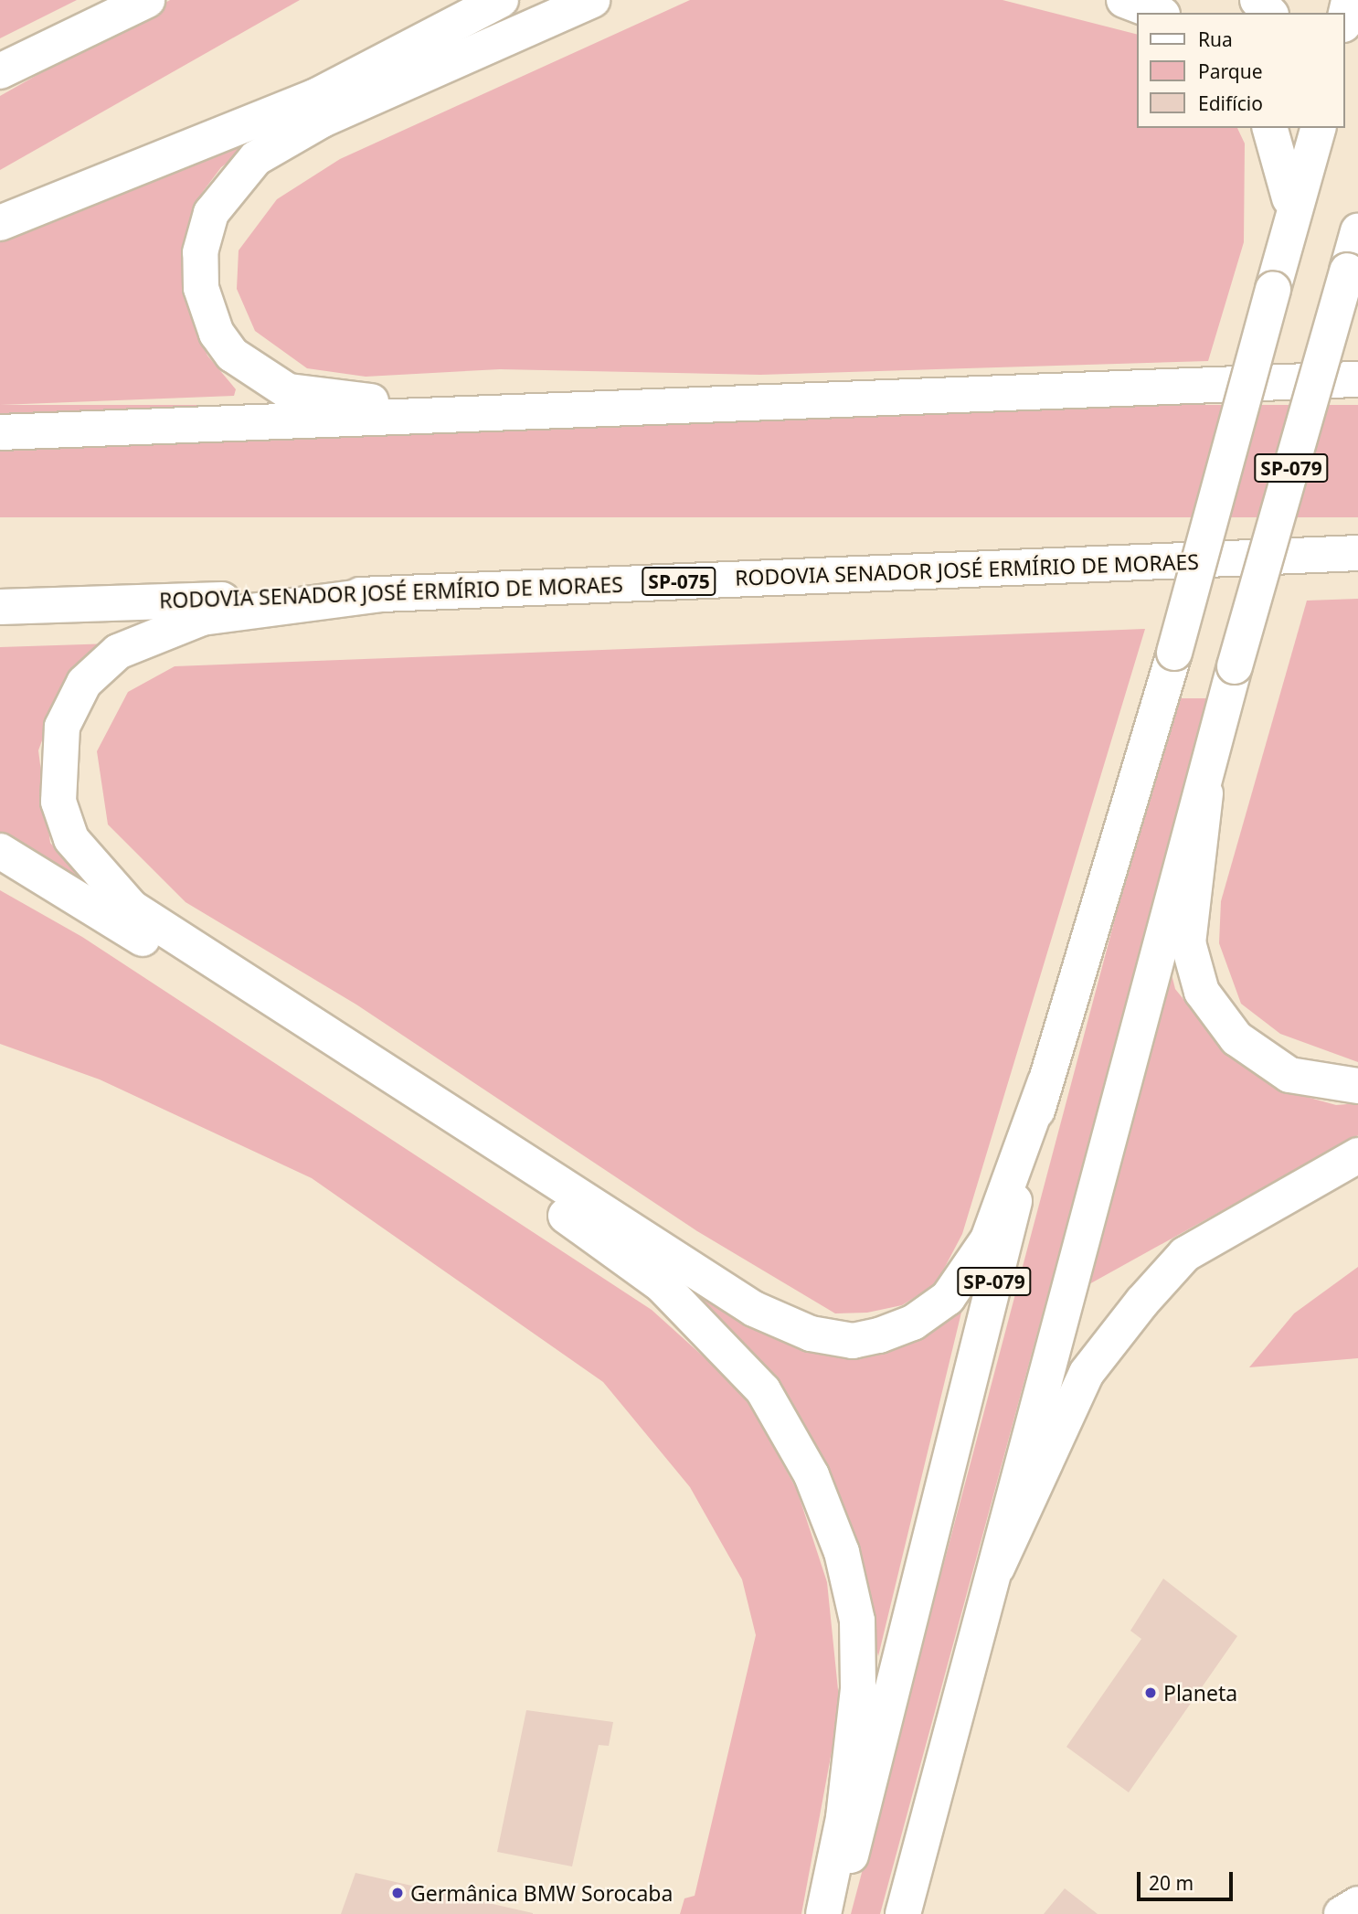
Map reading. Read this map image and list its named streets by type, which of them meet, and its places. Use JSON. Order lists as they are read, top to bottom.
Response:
{
  "streets": {
    "main road": ["SP-079", "RODOVIA SENADOR JOSÉ ERMÍRIO DE MORAES", "SP-075"]
  },
  "places": ["Planeta", "Germânica BMW Sorocaba"],
  "legend": ["Rua", "Parque", "Edifício"],
  "scale_bar": "20 m"
}
